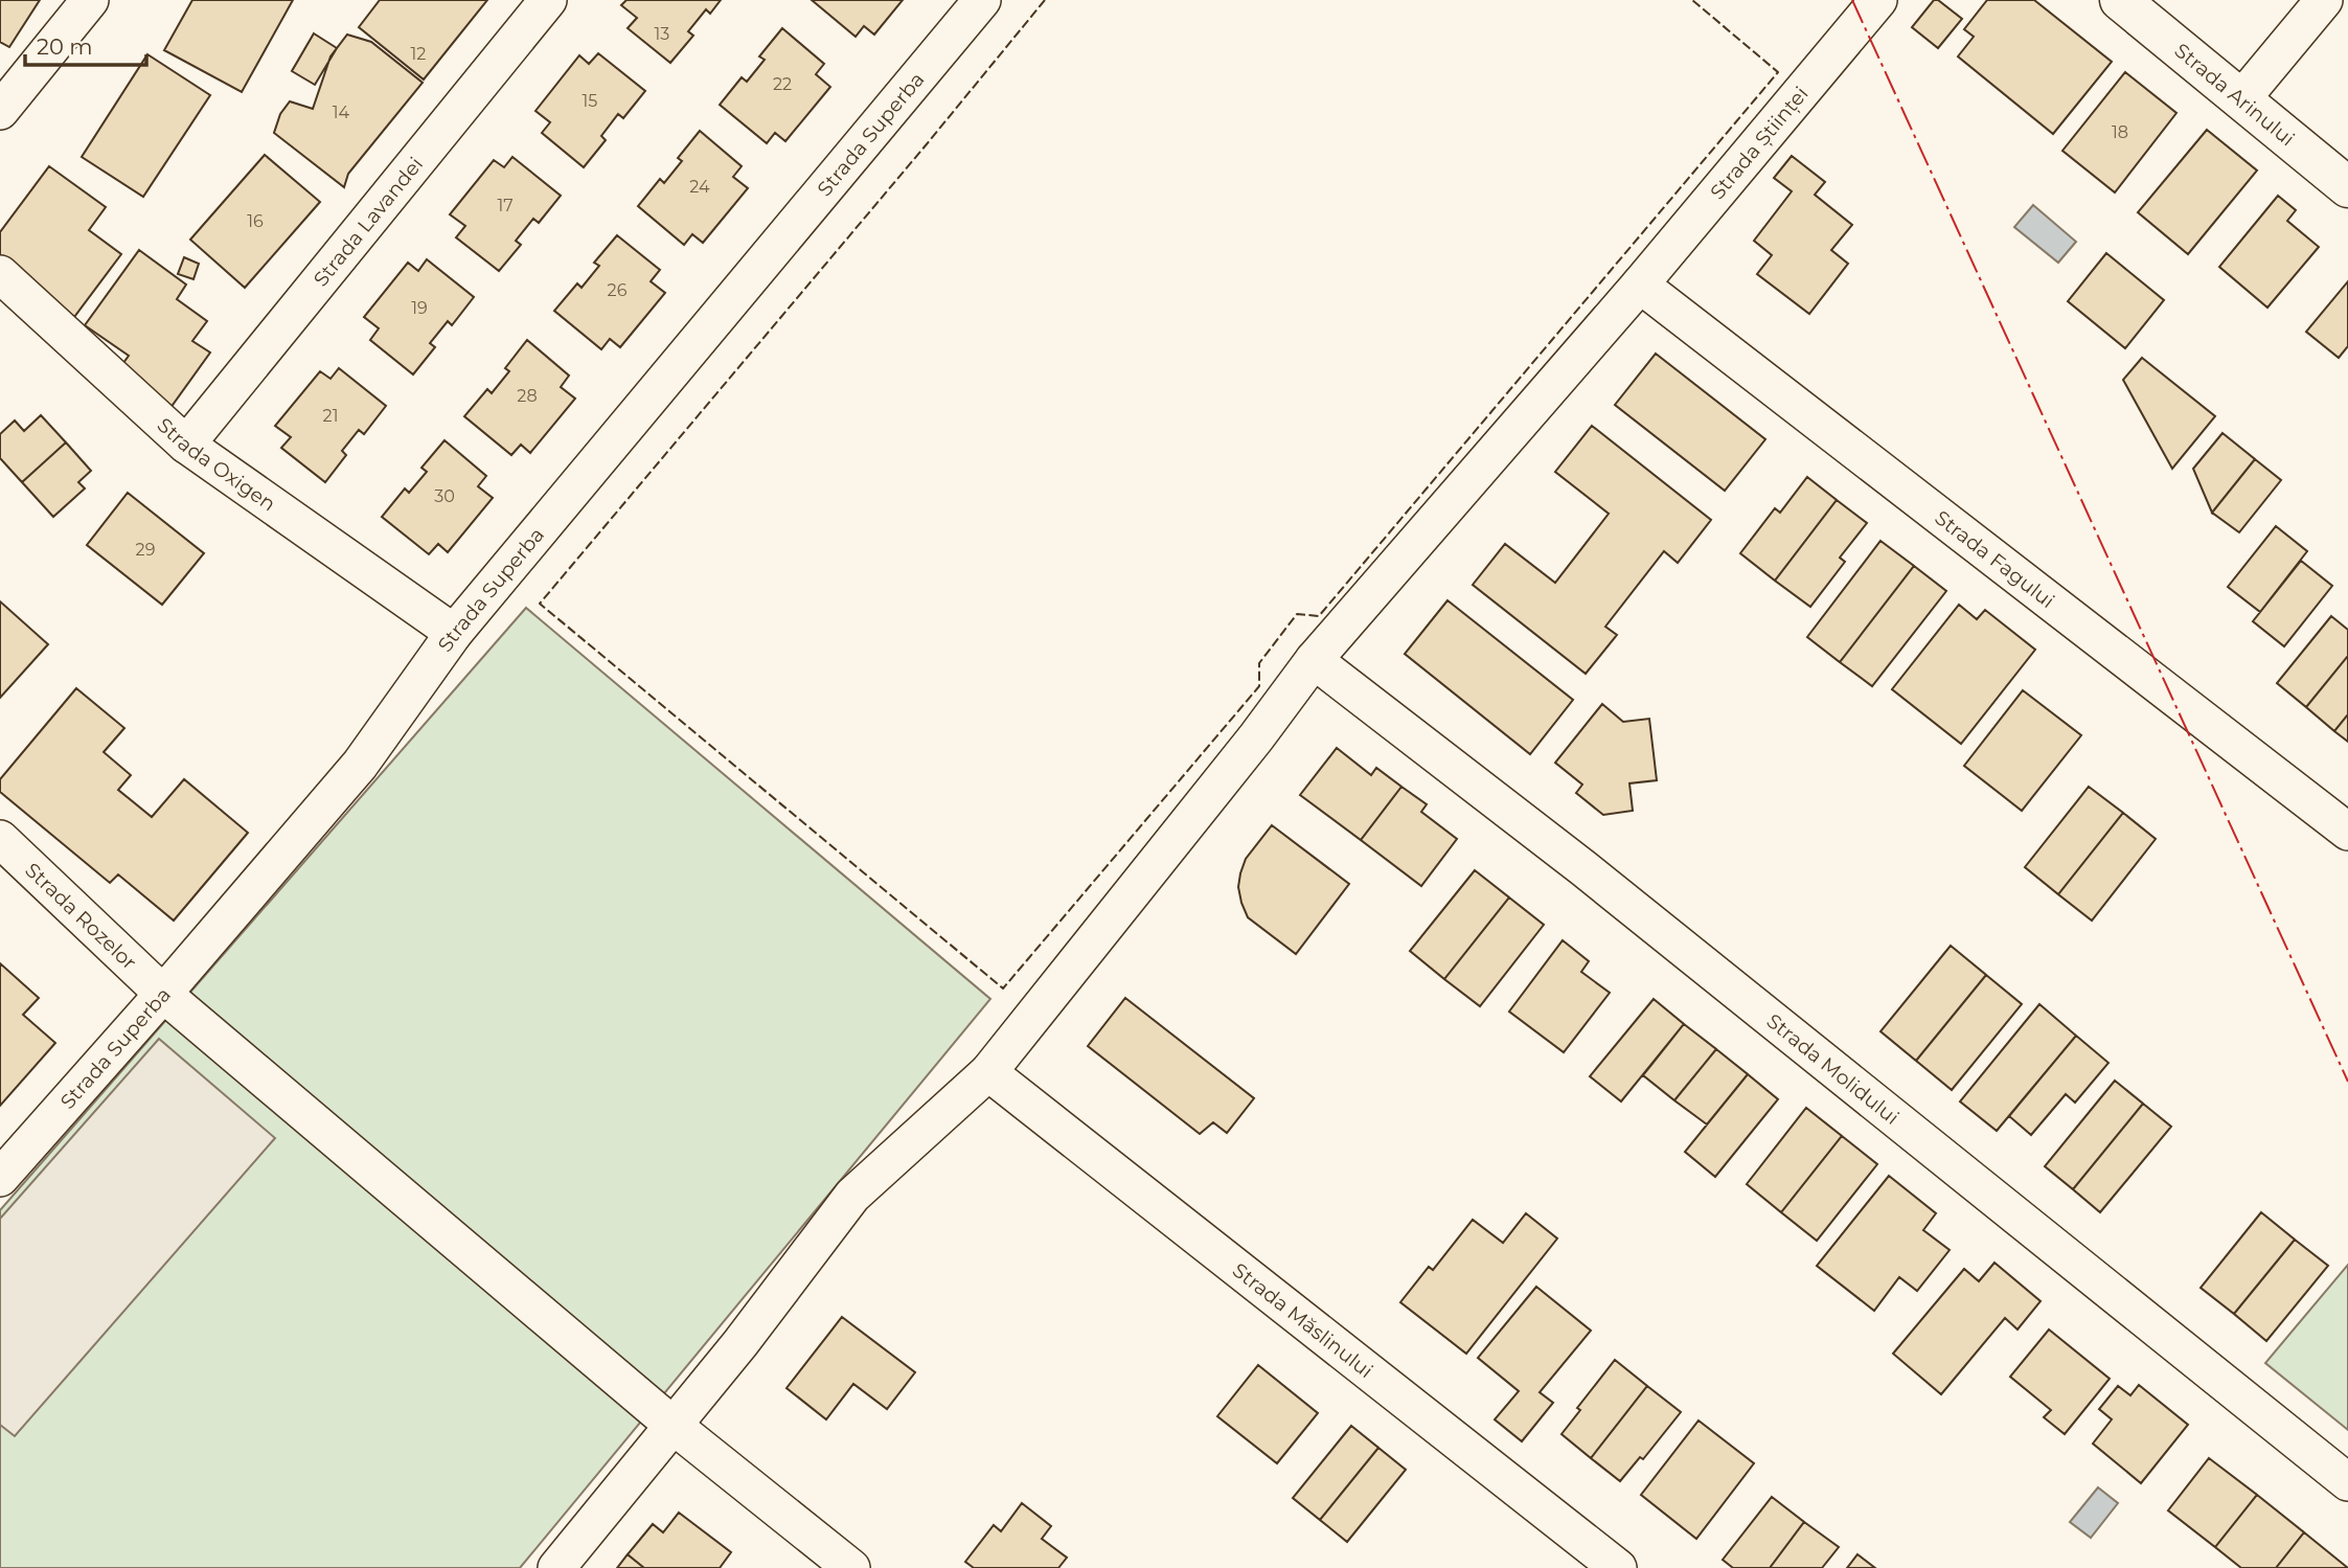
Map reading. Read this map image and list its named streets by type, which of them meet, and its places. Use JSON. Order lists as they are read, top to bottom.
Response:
{
  "streets": {
    "street": [
      "Strada Arinului",
      "Strada Superba",
      "Strada Științei",
      "Strada Lavandei",
      "Strada Oxigen",
      "Strada Fagului",
      "Strada Rozelor",
      "Strada Molidului",
      "Strada Măslinului"
    ]
  },
  "crossings": [
    ["Strada Superba", "Strada Oxigen"],
    ["Strada Superba", "Strada Rozelor"],
    ["Strada Științei", "Strada Fagului"],
    ["Strada Științei", "Strada Rozelor"],
    ["Strada Științei", "Strada Molidului"],
    ["Strada Științei", "Strada Măslinului"],
    ["Strada Lavandei", "Strada Oxigen"]
  ],
  "house_numbers": [
    "13",
    "12",
    "22",
    "15",
    "14",
    "18",
    "24",
    "17",
    "16",
    "26",
    "19",
    "28",
    "21",
    "30",
    "29"
  ],
  "scale_bar": "20 m"
}
